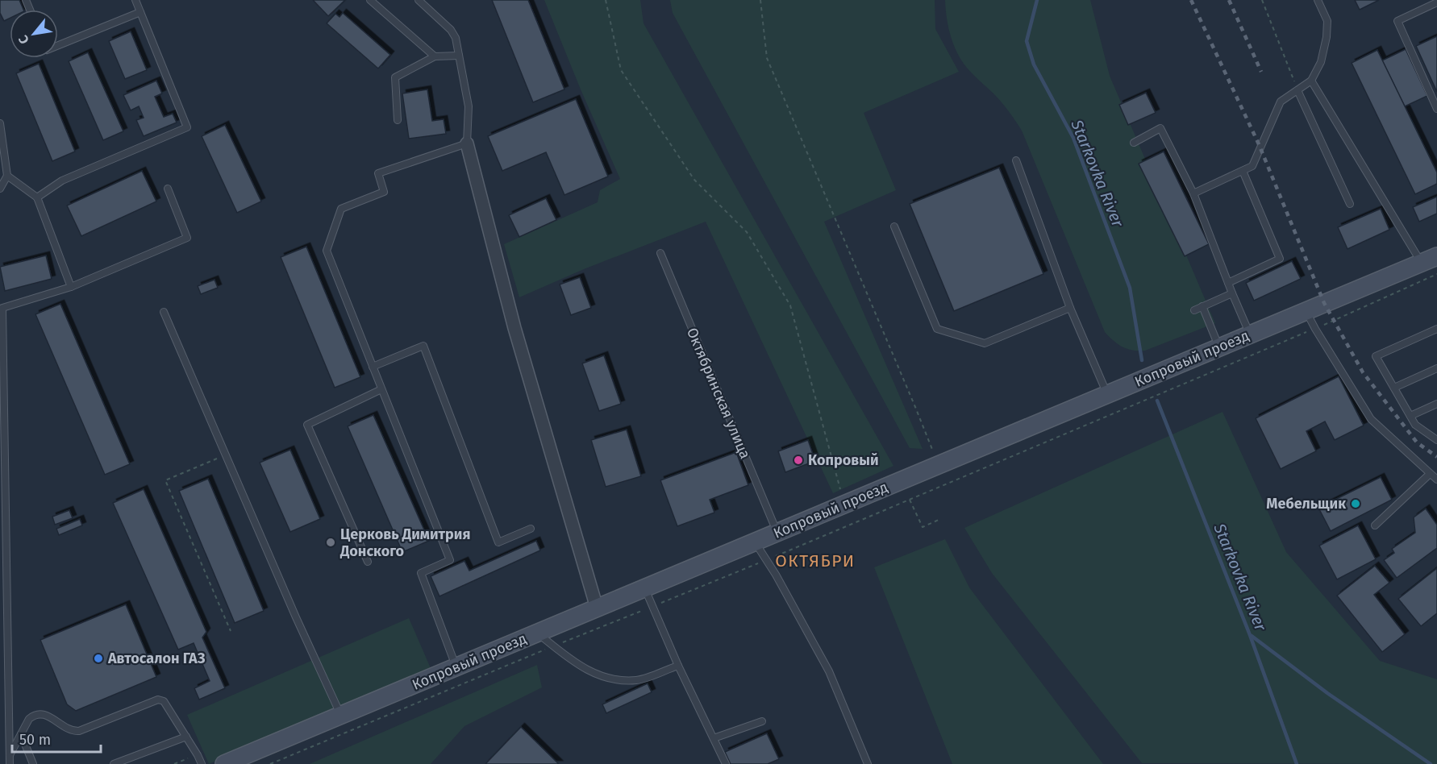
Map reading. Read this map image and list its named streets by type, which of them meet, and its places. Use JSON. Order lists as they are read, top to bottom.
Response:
{
  "streets": {
    "main road": ["Копровый проезд"],
    "lane": ["Октябринская улица"]
  },
  "crossings": [
    ["Копровый проезд", "Октябринская улица"]
  ],
  "districts": ["ОКТЯБРИ"],
  "water": ["Starkovka River"],
  "places": [
    "Копровый",
    "Мебельщик",
    "Церковь Димитрия Донского",
    "Автосалон ГАЗ"
  ],
  "scale_bar": "50 m",
  "north": "bottom left"
}
